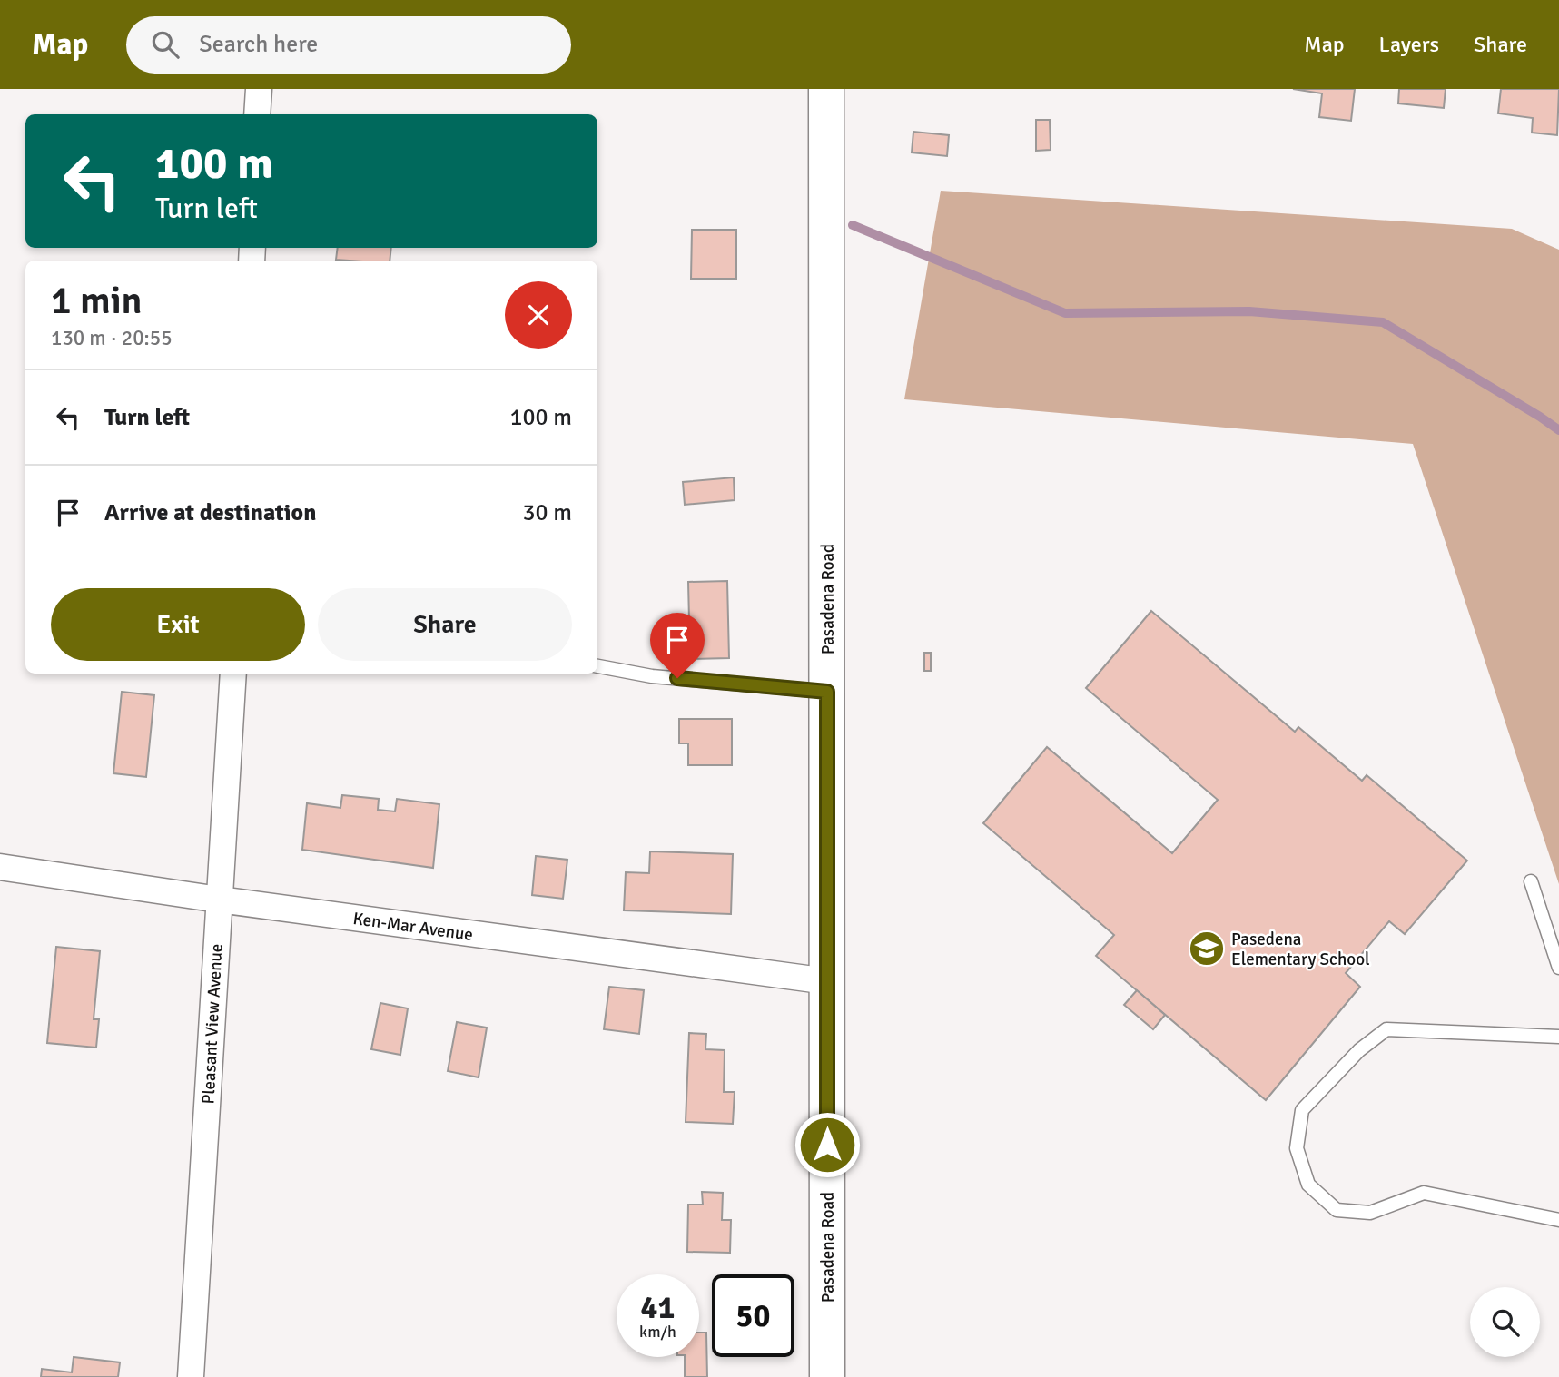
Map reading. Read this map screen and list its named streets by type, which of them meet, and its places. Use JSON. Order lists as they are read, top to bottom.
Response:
{
  "streets": {
    "main road": ["Pasadena Road"],
    "street": ["Ken-Mar Avenue", "Pleasant View Avenue"]
  },
  "crossings": [
    ["Pasadena Road", "Ken-Mar Avenue"],
    ["Ken-Mar Avenue", "Pleasant View Avenue"]
  ],
  "places": {
    "school or university": ["Pasedena Elementary School"]
  },
  "page": {
    "header": "Map",
    "search": "Search here",
    "nav": ["Map", "Layers", "Share"],
    "turn": ["100 m", "Turn left"],
    "heading": ["1 min", "130 m · 20:55"],
    "list": [
      {
        "name": "Turn left",
        "value": "100 m"
      },
      {
        "name": "Arrive at destination",
        "value": "30 m"
      }
    ],
    "buttons": ["Exit", "Share"],
    "speed": "41 km/h",
    "limit": "50"
  }
}
